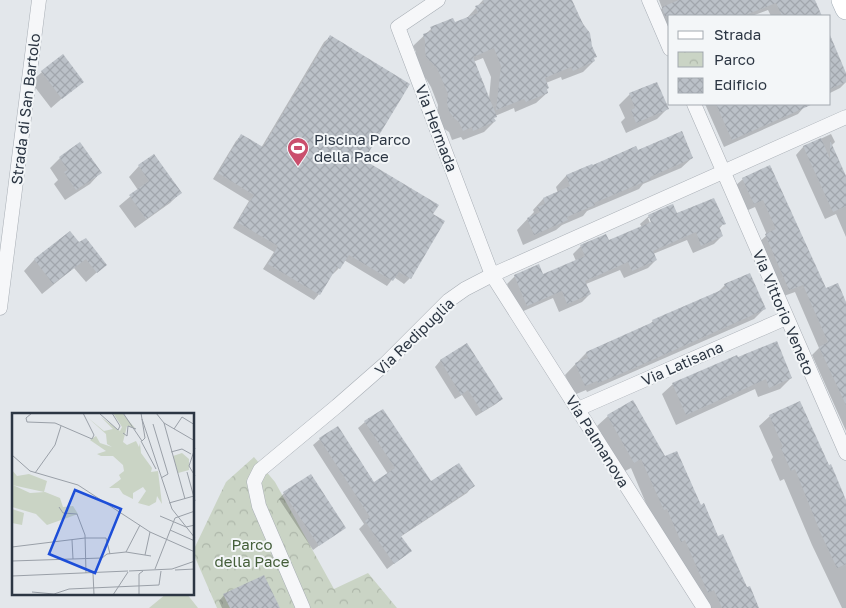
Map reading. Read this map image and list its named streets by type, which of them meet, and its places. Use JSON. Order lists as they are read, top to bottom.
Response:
{
  "streets": {
    "street": [
      "Strada di San Bartolo",
      "Via Hermada",
      "Via Vittorio Veneto",
      "Via Redipuglia",
      "Via Latisana",
      "Via Palmanova"
    ]
  },
  "crossings": [
    ["Via Hermada", "Via Redipuglia"],
    ["Via Hermada", "Via Palmanova"],
    ["Via Vittorio Veneto", "Via Redipuglia"],
    ["Via Vittorio Veneto", "Via Latisana"],
    ["Via Redipuglia", "Via Palmanova"],
    ["Via Latisana", "Via Palmanova"]
  ],
  "parks": ["Parco della Pace"],
  "places": {
    "sports": ["Piscina Parco della Pace"]
  },
  "legend": ["Strada", "Parco", "Edificio"]
}
